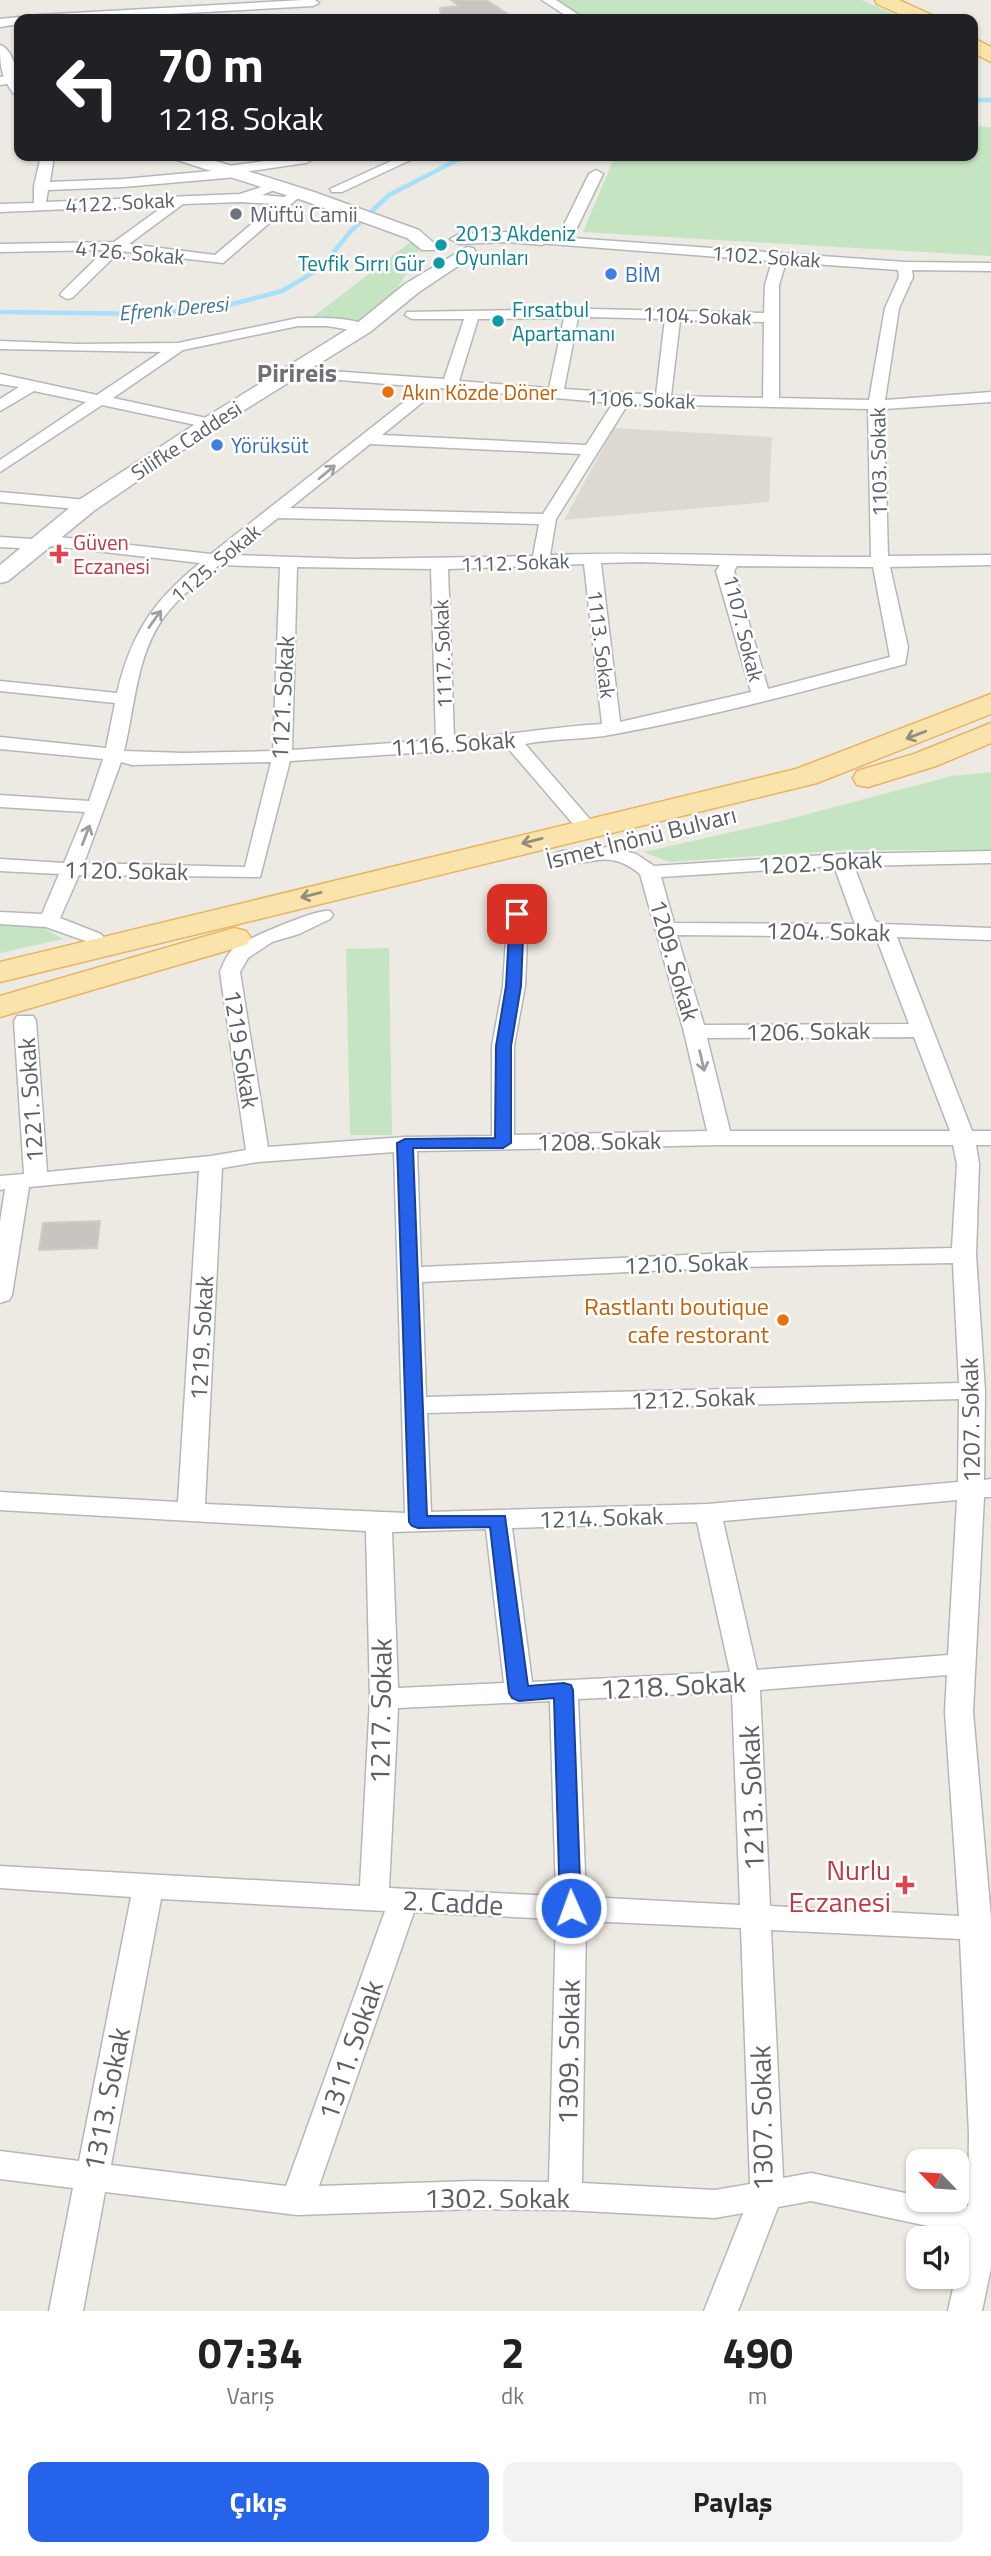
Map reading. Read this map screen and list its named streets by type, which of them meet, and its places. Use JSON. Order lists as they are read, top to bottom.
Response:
{
  "streets": {
    "main road": ["İsmet İnönü Bulvarı"],
    "street": [
      "4122. Sokak",
      "4126. Sokak",
      "1102. Sokak",
      "1104. Sokak",
      "1106. Sokak",
      "Silifke Caddesi",
      "1103. Sokak",
      "1112. Sokak",
      "1125. Sokak",
      "1107. Sokak",
      "1113. Sokak",
      "1117. Sokak",
      "1121. Sokak",
      "1116. Sokak",
      "1202. Sokak",
      "1120. Sokak",
      "1204. Sokak",
      "1209. Sokak",
      "1206. Sokak",
      "1219 Sokak",
      "1221. Sokak",
      "1208. Sokak",
      "1210. Sokak",
      "1219. Sokak",
      "1212. Sokak",
      "1207. Sokak",
      "1214. Sokak",
      "1218. Sokak",
      "1217. Sokak",
      "1213. Sokak",
      "2. Cadde",
      "1311. Sokak",
      "1309. Sokak",
      "1313. Sokak",
      "1307. Sokak",
      "1302. Sokak"
    ]
  },
  "crossings": [
    ["4122. Sokak", "4126. Sokak"],
    ["1102. Sokak", "1103. Sokak"],
    ["1106. Sokak", "Silifke Caddesi"],
    ["1106. Sokak", "1103. Sokak"],
    ["1106. Sokak", "1125. Sokak"],
    ["Silifke Caddesi", "1112. Sokak"],
    ["1103. Sokak", "1112. Sokak"],
    ["1103. Sokak", "1116. Sokak"],
    ["1112. Sokak", "1125. Sokak"],
    ["1112. Sokak", "1107. Sokak"],
    ["1112. Sokak", "1113. Sokak"],
    ["1112. Sokak", "1117. Sokak"],
    ["1112. Sokak", "1121. Sokak"],
    ["1125. Sokak", "1116. Sokak"],
    ["1125. Sokak", "1120. Sokak"],
    ["1107. Sokak", "1116. Sokak"],
    ["1113. Sokak", "1116. Sokak"],
    ["1117. Sokak", "1116. Sokak"],
    ["1121. Sokak", "1116. Sokak"],
    ["1121. Sokak", "1120. Sokak"],
    ["İsmet İnönü Bulvarı", "1209. Sokak"],
    ["İsmet İnönü Bulvarı", "1219 Sokak"],
    ["1202. Sokak", "1209. Sokak"],
    ["1202. Sokak", "1207. Sokak"],
    ["1204. Sokak", "1209. Sokak"],
    ["1204. Sokak", "1207. Sokak"],
    ["1209. Sokak", "1206. Sokak"],
    ["1209. Sokak", "1208. Sokak"],
    ["1206. Sokak", "1207. Sokak"],
    ["1219 Sokak", "1208. Sokak"],
    ["1221. Sokak", "1208. Sokak"],
    ["1208. Sokak", "1219. Sokak"],
    ["1208. Sokak", "1207. Sokak"],
    ["1210. Sokak", "1207. Sokak"],
    ["1219. Sokak", "1214. Sokak"],
    ["1212. Sokak", "1207. Sokak"],
    ["1207. Sokak", "1214. Sokak"],
    ["1207. Sokak", "1218. Sokak"],
    ["1207. Sokak", "2. Cadde"],
    ["1207. Sokak", "1302. Sokak"],
    ["1214. Sokak", "1217. Sokak"],
    ["1214. Sokak", "1213. Sokak"],
    ["1218. Sokak", "1217. Sokak"],
    ["1218. Sokak", "1213. Sokak"],
    ["1217. Sokak", "2. Cadde"],
    ["1217. Sokak", "1311. Sokak"],
    ["1213. Sokak", "2. Cadde"],
    ["1213. Sokak", "1307. Sokak"],
    ["2. Cadde", "1311. Sokak"],
    ["2. Cadde", "1309. Sokak"],
    ["2. Cadde", "1313. Sokak"],
    ["2. Cadde", "1307. Sokak"],
    ["1311. Sokak", "1302. Sokak"],
    ["1309. Sokak", "1302. Sokak"],
    ["1313. Sokak", "1302. Sokak"],
    ["1307. Sokak", "1302. Sokak"]
  ],
  "one_way": ["1125. Sokak"],
  "districts": ["Pirireis"],
  "water": ["Efrenk Deresi"],
  "places": {
    "other": [
      "Müftü Camii",
      "2013 Akdeniz Oyunları",
      "Tevfik Sırrı Gür",
      "BİM",
      "Fırsatbul Apartamanı",
      "Akın Közde Döner",
      "Yörüksüt",
      "Rastlantı boutique cafe restorant"
    ],
    "health": ["Güven Eczanesi", "Nurlu Eczanesi"]
  },
  "north": "top left",
  "page": {
    "turn": ["70 m", "1218. Sokak"],
    "eta": [
      "07:34",
      "Varış",
      "2",
      "dk",
      "490",
      "m"
    ],
    "buttons": ["Çıkış", "Paylaş"]
  }
}
